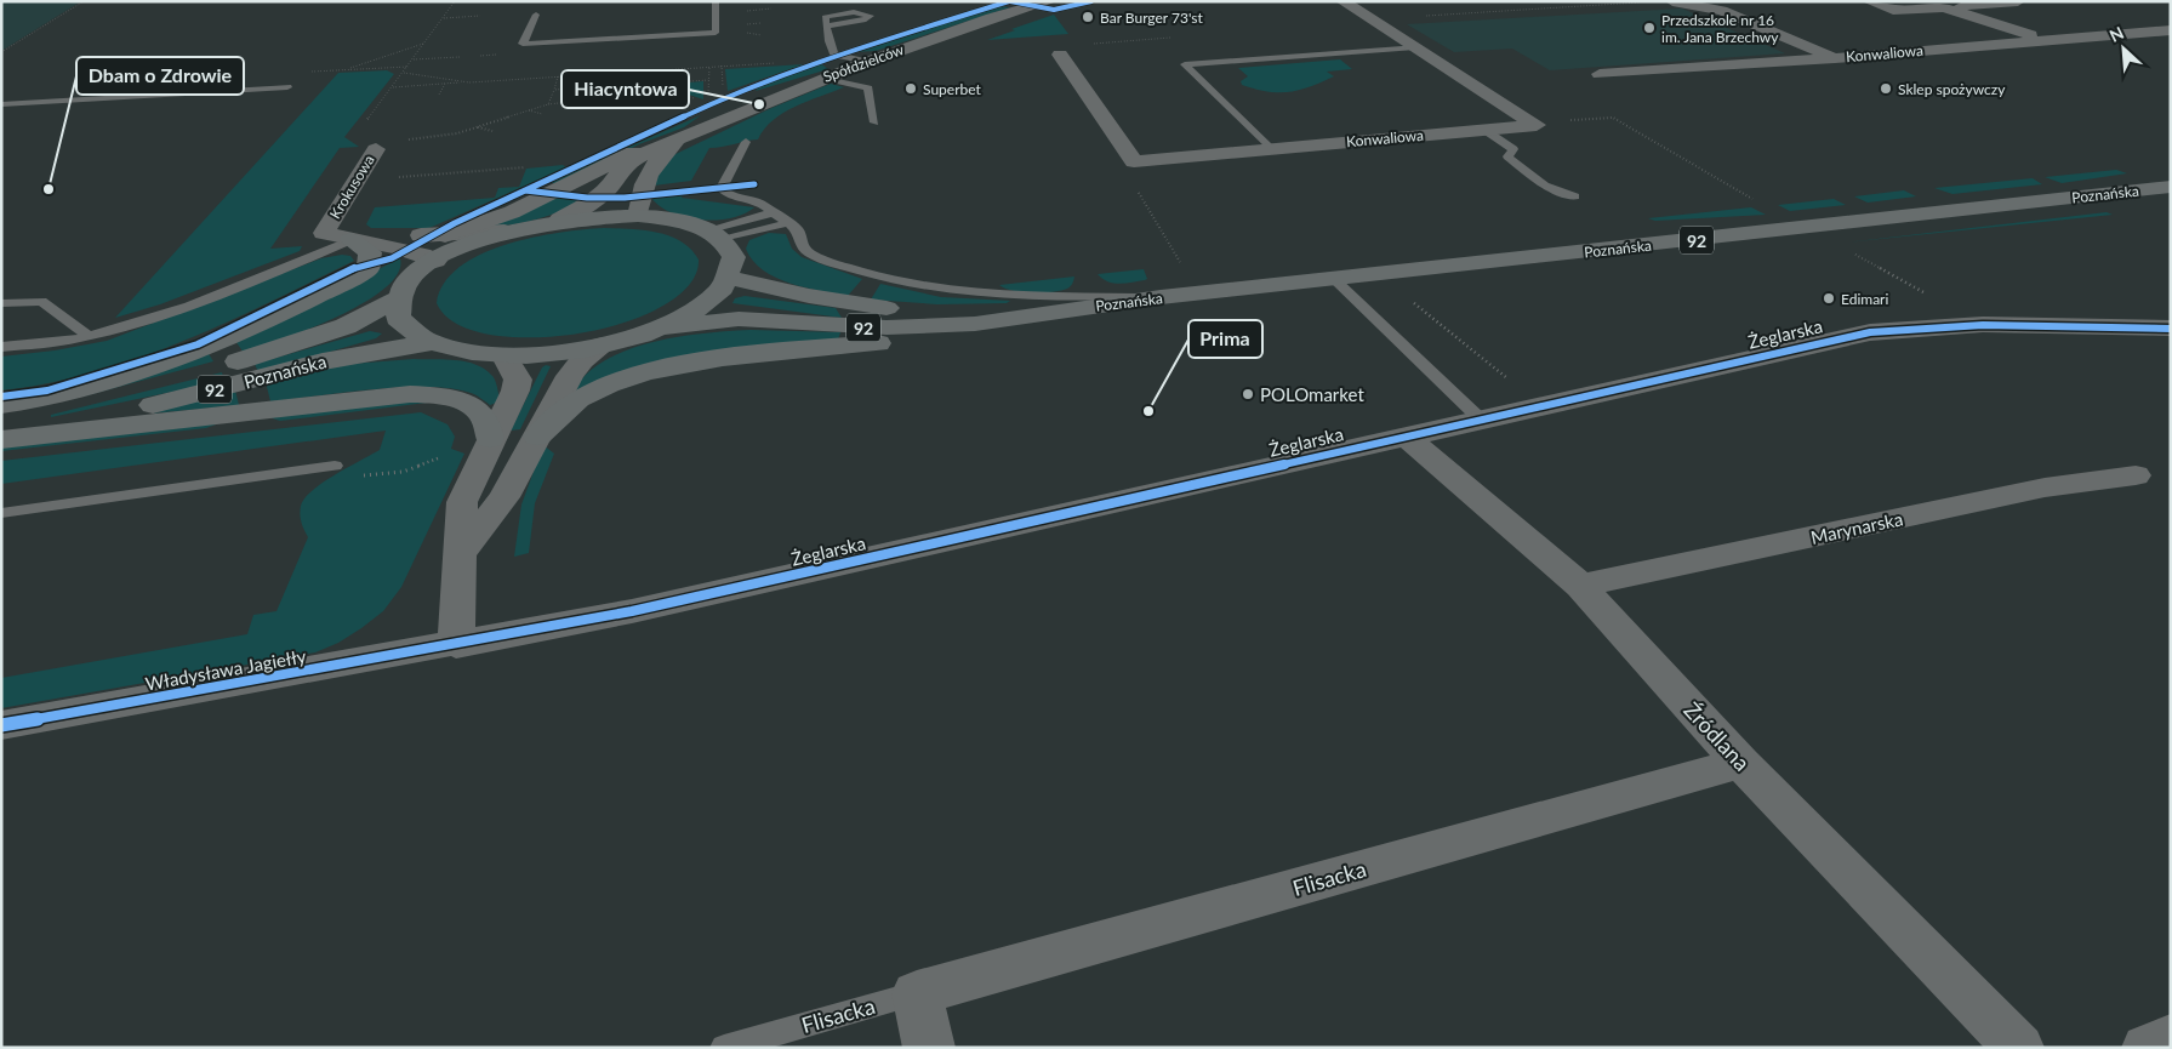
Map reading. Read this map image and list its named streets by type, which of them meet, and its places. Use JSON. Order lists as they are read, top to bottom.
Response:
{
  "streets": {
    "main road": ["Poznańska", "92"],
    "street": [
      "Konwaliowa",
      "Spółdzielców",
      "Krokusowa",
      "Żeglarska",
      "Marynarska",
      "Władysława Jagiełły",
      "Źródlana",
      "Flisacka"
    ]
  },
  "crossings": [
    ["Spółdzielców", "92"],
    ["Krokusowa", "92"],
    ["Poznańska", "92"],
    ["Żeglarska", "Władysława Jagiełły"],
    ["Żeglarska", "Źródlana"],
    ["Marynarska", "Źródlana"],
    ["Źródlana", "Flisacka"]
  ],
  "places": [
    "Bar Burger 73'st",
    "Przedszkole nr 16 im. Jana Brzechwy",
    "Superbet",
    "Sklep spożywczy",
    "Hiacyntowa",
    "Dbam o Zdrowie",
    "Edimari",
    "POLOmarket",
    "Prima"
  ],
  "north": "top left"
}
